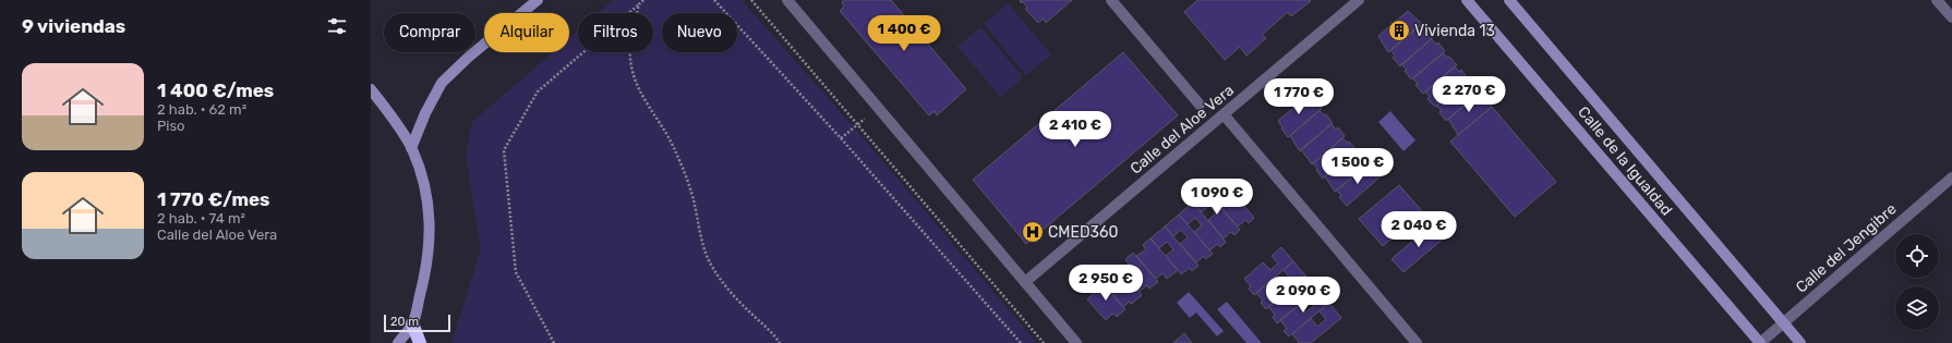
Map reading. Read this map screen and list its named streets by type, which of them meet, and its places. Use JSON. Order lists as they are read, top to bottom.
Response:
{
  "streets": {
    "main road": ["Calle de la Igualdad"],
    "street": ["Calle del Aloe Vera", "Calle del Jengibre"]
  },
  "crossings": [
    ["Calle de la Igualdad", "Calle del Jengibre"]
  ],
  "places": {
    "building": ["Vivienda 13"],
    "hospital": ["CMED360"]
  },
  "scale_bar": "20 m",
  "page": {
    "heading": "9 viviendas",
    "chip": [
      "Comprar",
      "Alquilar",
      "Filtros",
      "Nuevo"
    ],
    "price": [
      "1 400 €",
      "2 270 €",
      "1 770 €",
      "2 410 €",
      "1 500 €",
      "1 090 €",
      "2 040 €",
      "2 950 €",
      "2 090 €"
    ],
    "list": [
      {
        "name": "1 400 €/mes",
        "note": "2 hab. · 62 m² · Piso"
      },
      {
        "name": "1 770 €/mes",
        "note": "2 hab. · 74 m² · Calle del Aloe Vera"
      }
    ],
    "scale": "20 m"
  }
}
